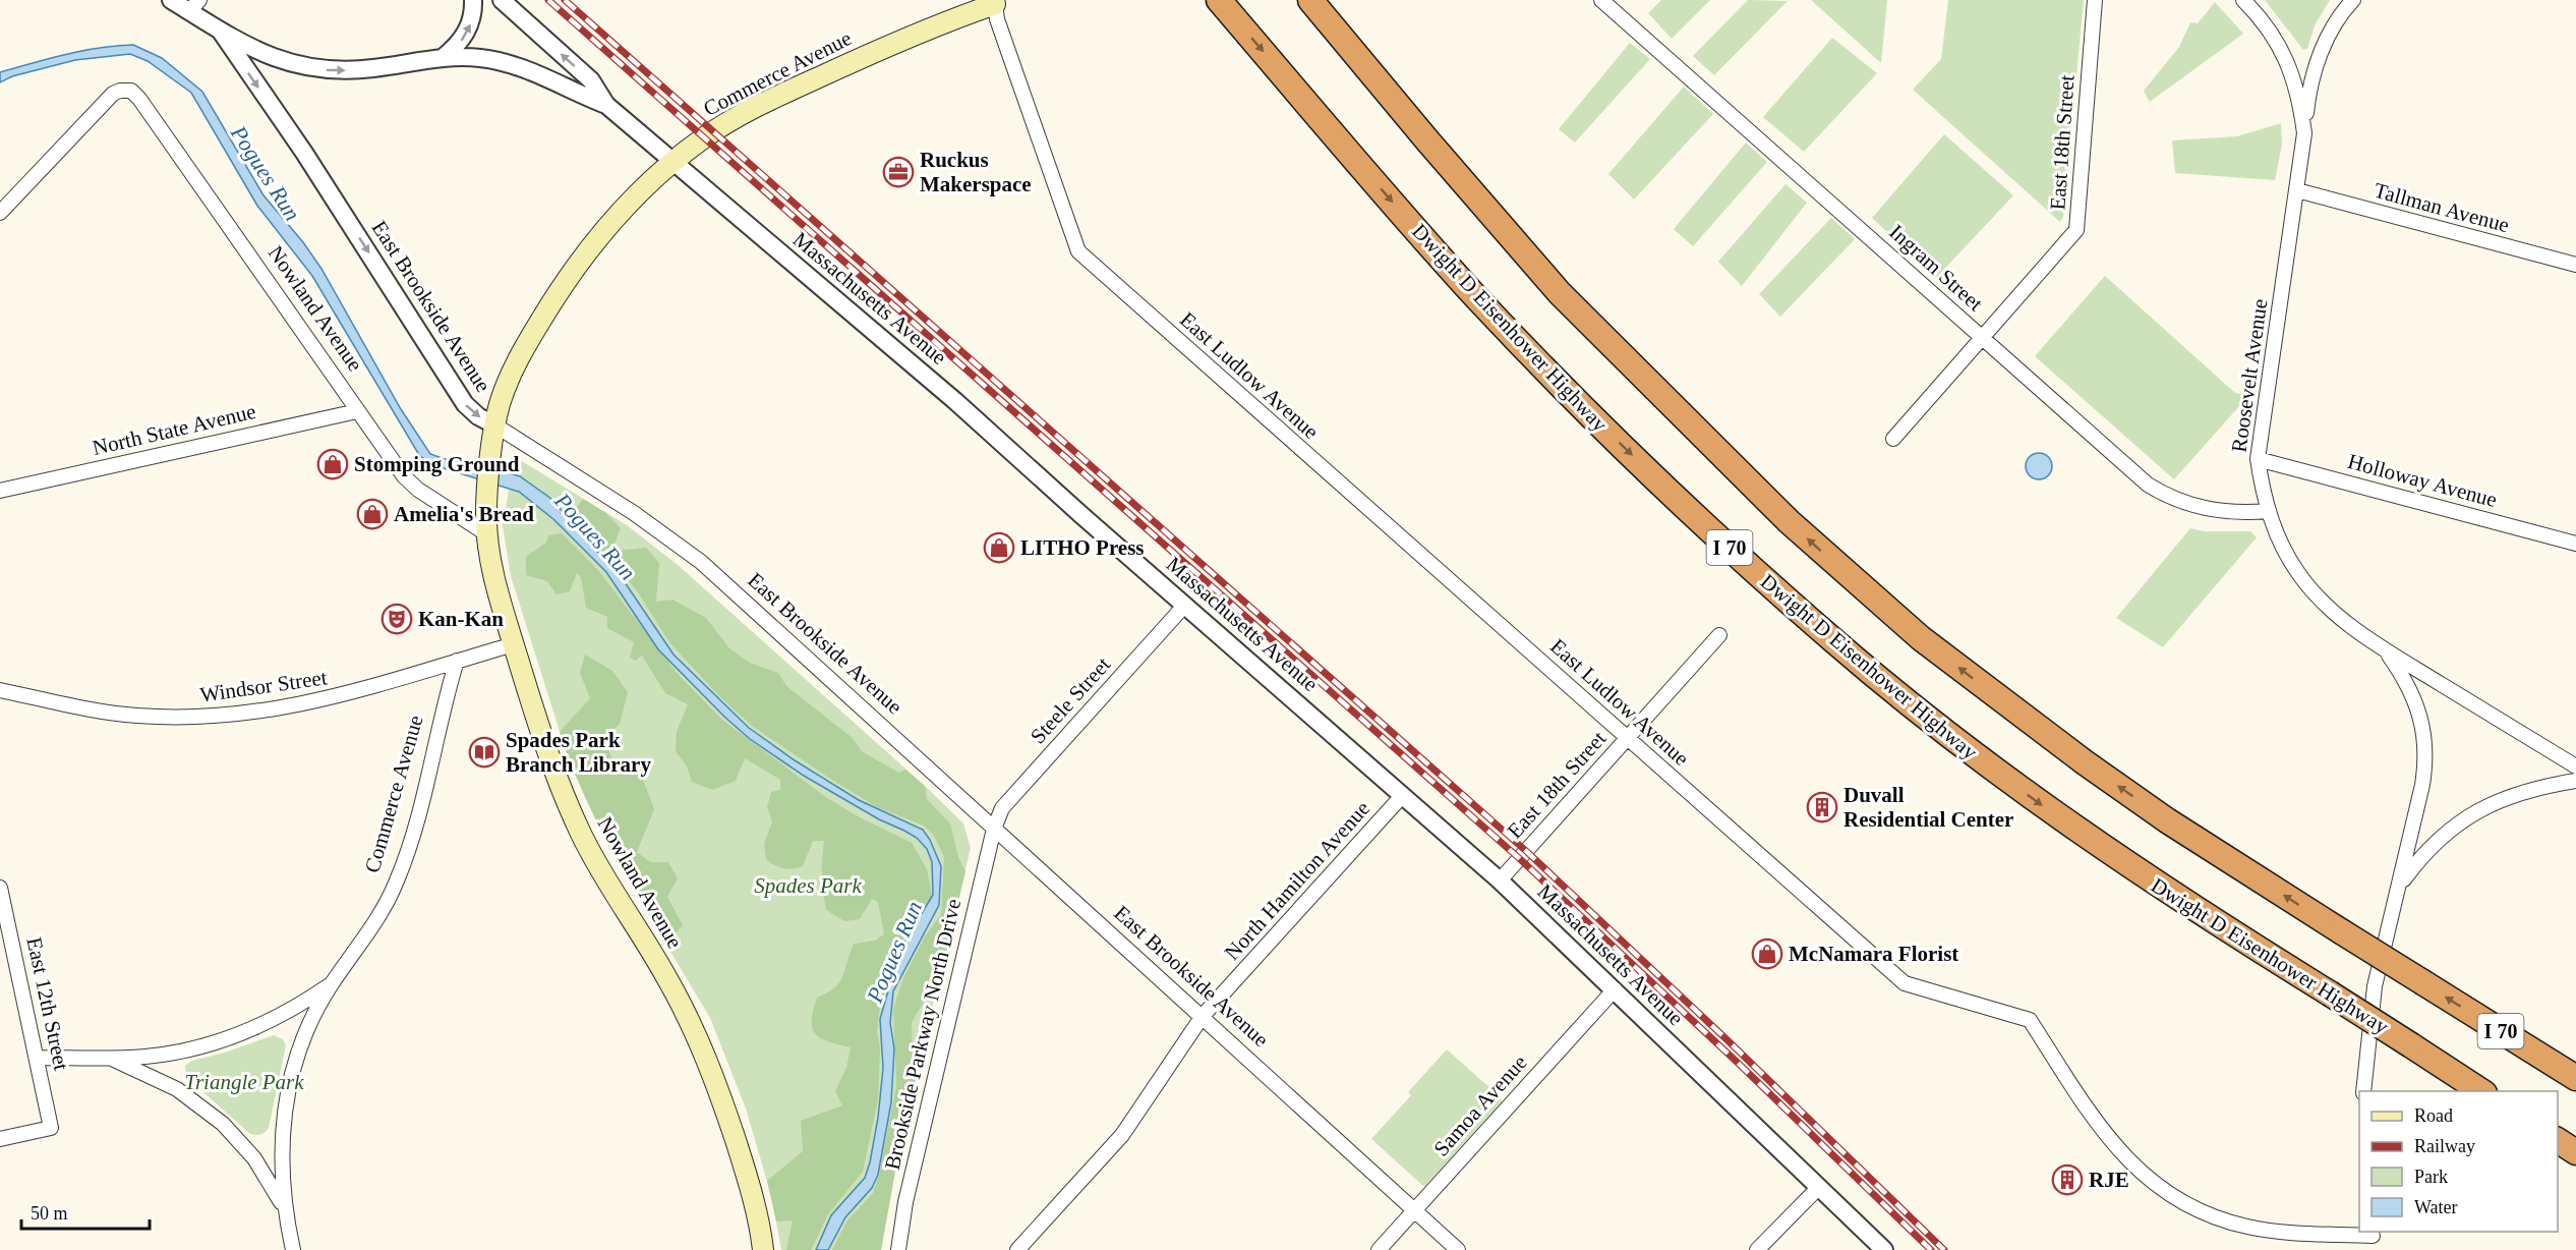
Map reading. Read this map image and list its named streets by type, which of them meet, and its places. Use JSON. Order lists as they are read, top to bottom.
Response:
{
  "streets": {
    "highway": ["Dwight D Eisenhower Highway", "I 70"],
    "main road": ["Commerce Avenue", "Nowland Avenue"],
    "street": [
      "East 18th Street",
      "Tallman Avenue",
      "Ingram Street",
      "Massachusetts Avenue",
      "East Brookside Avenue",
      "East Ludlow Avenue",
      "Roosevelt Avenue",
      "North State Avenue",
      "Holloway Avenue",
      "Windsor Street",
      "Steele Street",
      "North Hamilton Avenue",
      "East 12th Street",
      "Brookside Parkway North Drive",
      "Samoa Avenue"
    ]
  },
  "crossings": [
    ["Commerce Avenue", "Massachusetts Avenue"],
    ["Commerce Avenue", "East Brookside Avenue"],
    ["Commerce Avenue", "Nowland Avenue"],
    ["Commerce Avenue", "East Ludlow Avenue"],
    ["Commerce Avenue", "Windsor Street"],
    ["East 18th Street", "Ingram Street"],
    ["East 18th Street", "Massachusetts Avenue"],
    ["East 18th Street", "East Ludlow Avenue"],
    ["Tallman Avenue", "Roosevelt Avenue"],
    ["Ingram Street", "Roosevelt Avenue"],
    ["Massachusetts Avenue", "East Brookside Avenue"],
    ["Massachusetts Avenue", "Steele Street"],
    ["Massachusetts Avenue", "North Hamilton Avenue"],
    ["Massachusetts Avenue", "Samoa Avenue"],
    ["East Brookside Avenue", "Nowland Avenue"],
    ["East Brookside Avenue", "Steele Street"],
    ["East Brookside Avenue", "North Hamilton Avenue"],
    ["East Brookside Avenue", "Brookside Parkway North Drive"],
    ["East Brookside Avenue", "Samoa Avenue"],
    ["Nowland Avenue", "North State Avenue"],
    ["Roosevelt Avenue", "Holloway Avenue"],
    ["Steele Street", "Brookside Parkway North Drive"]
  ],
  "water": ["Pogues Run"],
  "parks": ["Spades Park", "Triangle Park"],
  "places": {
    "office": ["Ruckus Makerspace"],
    "shop": [
      "Stomping Ground",
      "Amelia's Bread",
      "LITHO Press",
      "McNamara Florist"
    ],
    "theatre": ["Kan-Kan"],
    "library": ["Spades Park Branch Library"],
    "building": ["Duvall Residential Center", "RJE"]
  },
  "legend": [
    "Road",
    "Railway",
    "Park",
    "Water"
  ],
  "scale_bar": "50 m"
}
